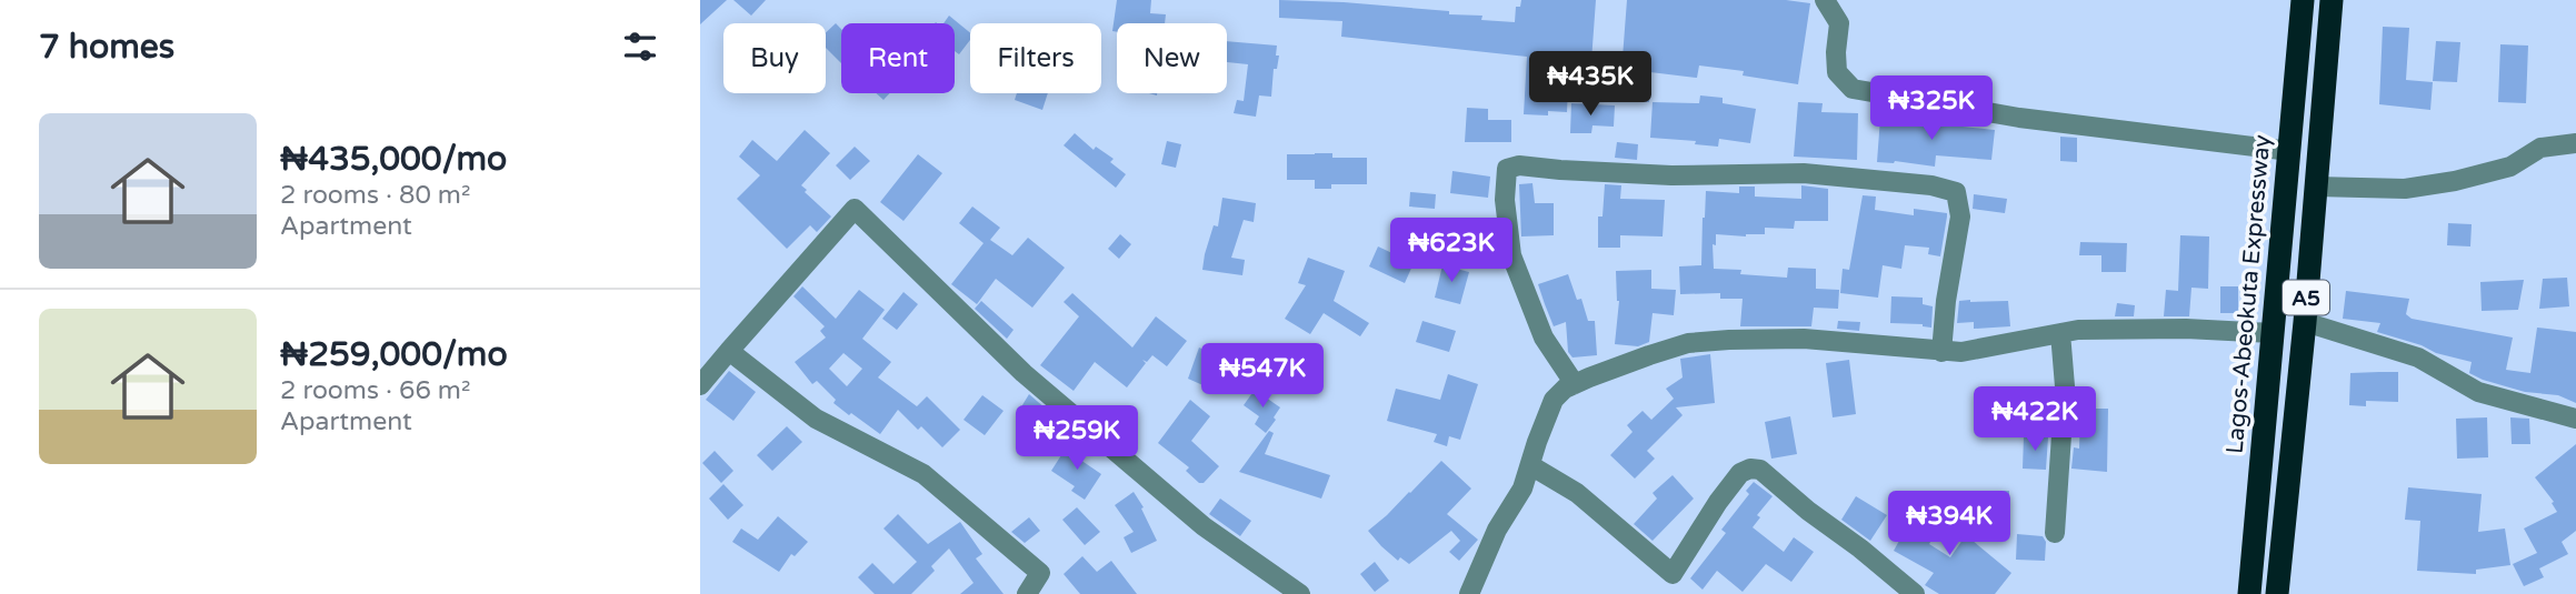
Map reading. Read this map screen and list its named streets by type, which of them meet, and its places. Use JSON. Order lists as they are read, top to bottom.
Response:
{
  "streets": {
    "highway": ["Lagos-Abeokuta Expressway", "A5"]
  },
  "page": {
    "heading": "7 homes",
    "chip": [
      "Buy",
      "Rent",
      "Filters",
      "New"
    ],
    "price": [
      "₦435K",
      "₦325K",
      "₦623K",
      "₦547K",
      "₦422K",
      "₦259K",
      "₦394K"
    ],
    "list": [
      {
        "name": "₦435,000/mo",
        "note": "2 rooms · 80 m² · Apartment"
      },
      {
        "name": "₦259,000/mo",
        "note": "2 rooms · 66 m² · Apartment"
      }
    ]
  }
}
